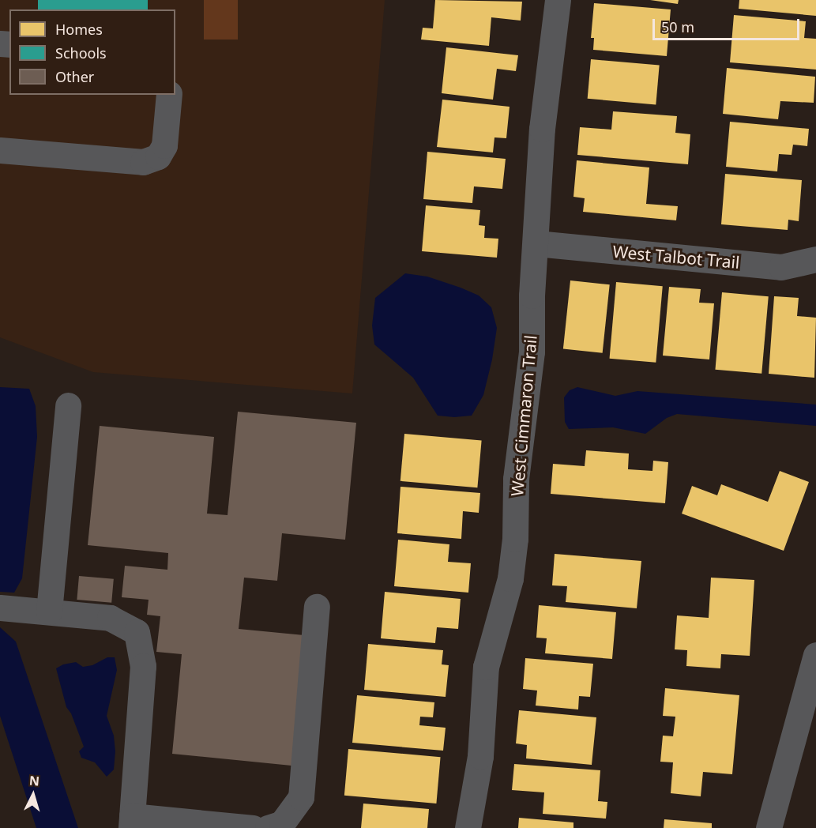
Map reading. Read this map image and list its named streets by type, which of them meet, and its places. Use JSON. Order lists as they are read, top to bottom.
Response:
{
  "streets": {
    "street": ["West Talbot Trail", "West Cimmaron Trail"]
  },
  "crossings": [
    ["West Talbot Trail", "West Cimmaron Trail"]
  ],
  "legend": ["Homes", "Schools", "Other"],
  "scale_bar": "50 m",
  "north": "top"
}
